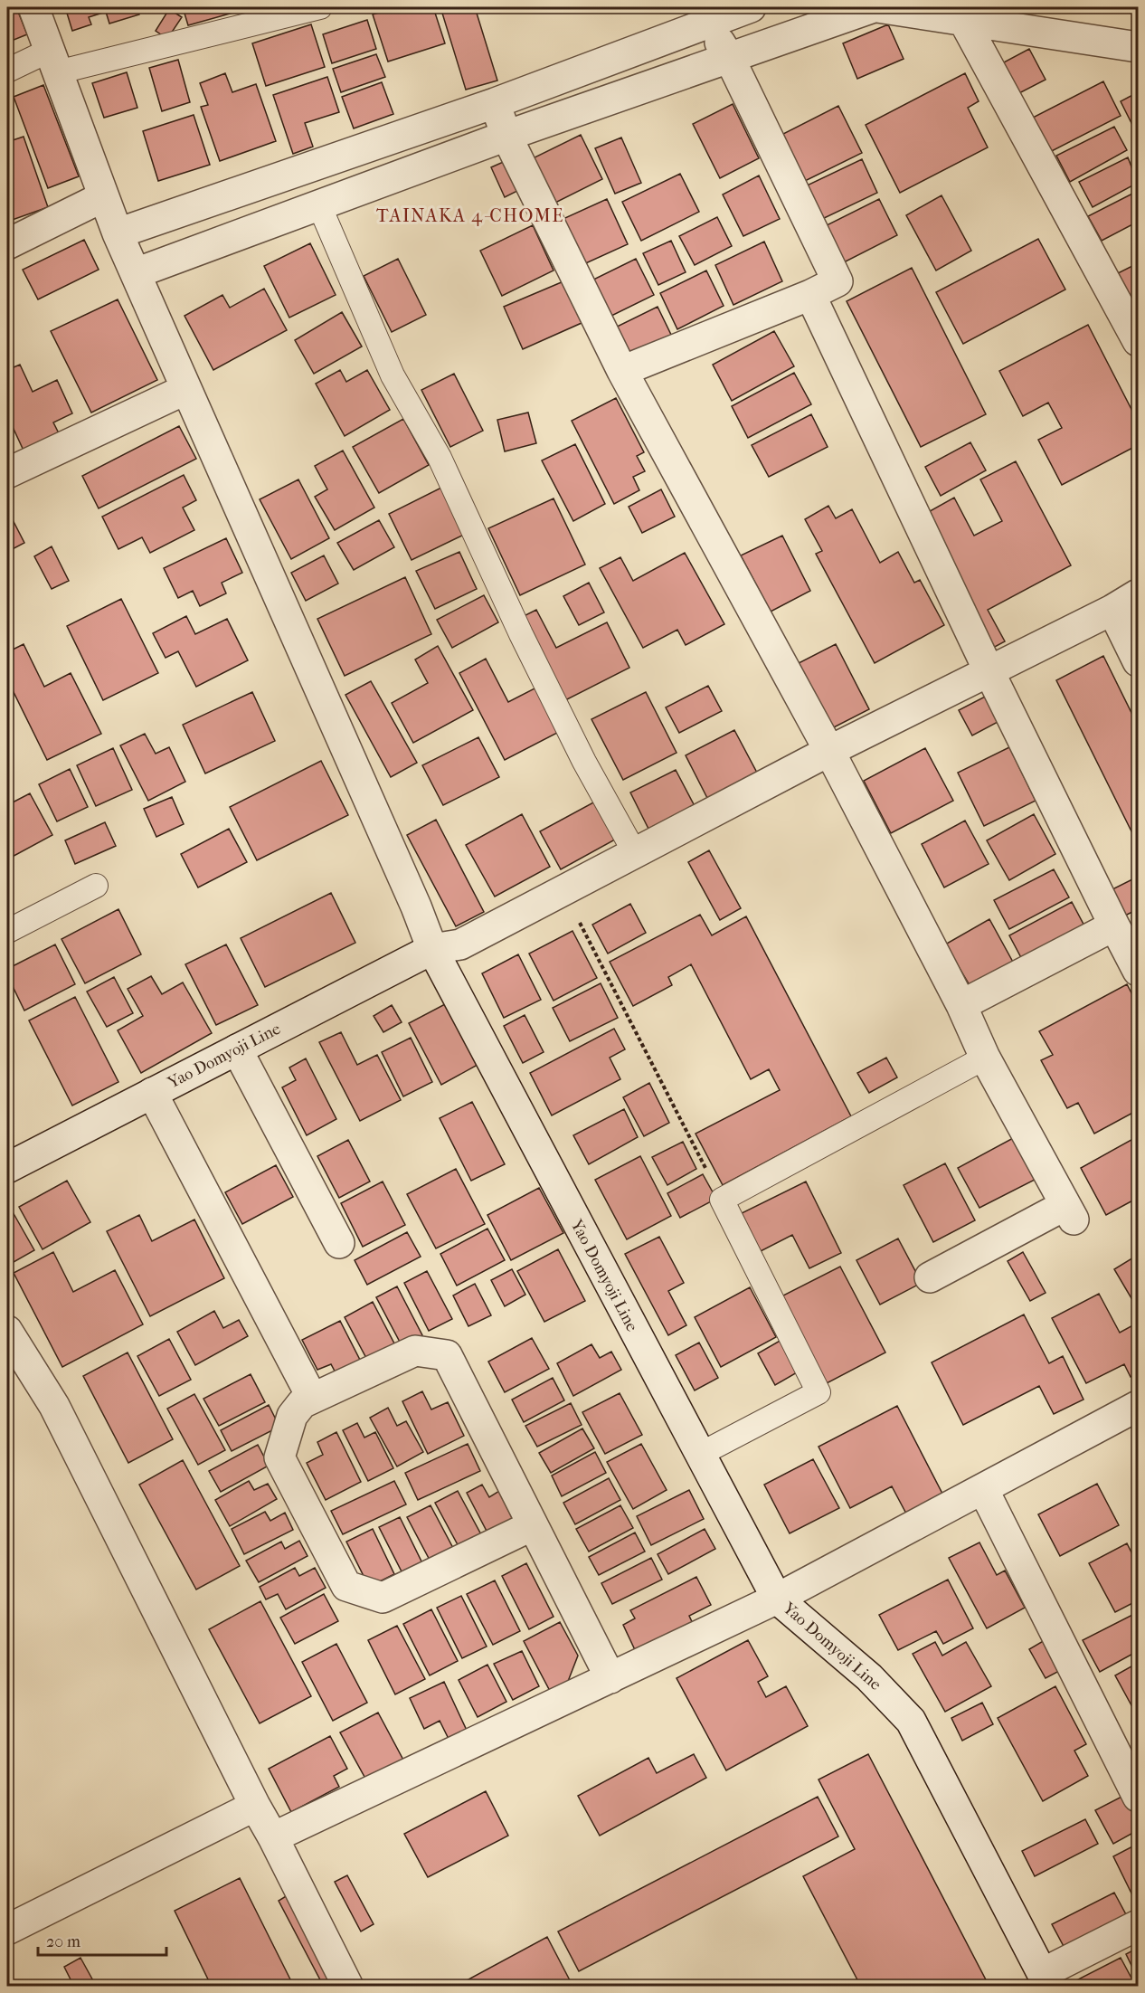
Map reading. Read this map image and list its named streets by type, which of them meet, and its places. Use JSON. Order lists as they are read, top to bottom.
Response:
{
  "streets": {
    "street": ["Yao Domyoji Line"]
  },
  "districts": ["TAINAKA 4-CHOME"],
  "scale_bar": "20 m"
}
